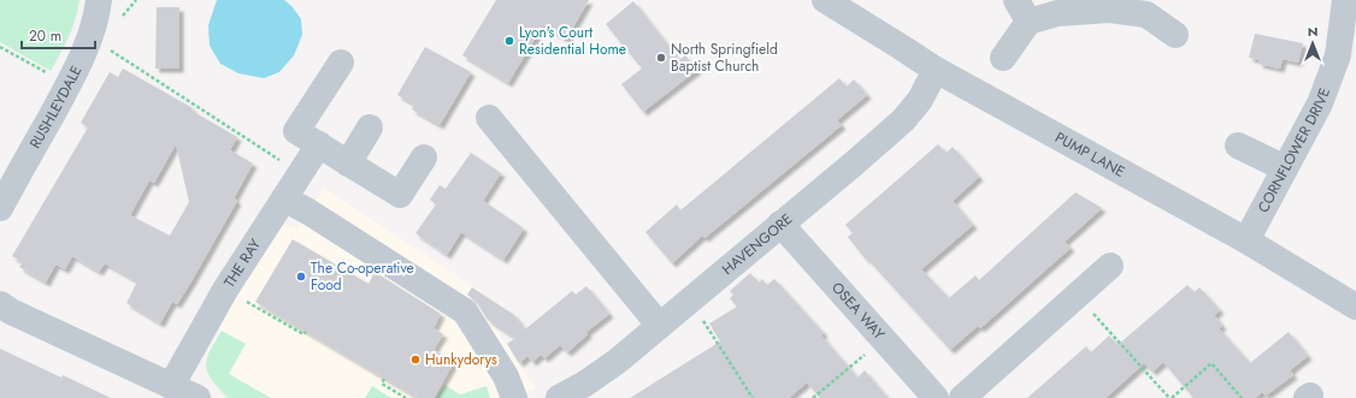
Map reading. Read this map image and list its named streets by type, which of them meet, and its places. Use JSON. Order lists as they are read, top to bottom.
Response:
{
  "streets": {
    "street": [
      "RUSHLEYDALE",
      "CORNFLOWER DRIVE",
      "PUMP LANE",
      "HAVENGORE",
      "THE RAY",
      "OSEA WAY"
    ]
  },
  "crossings": [
    ["CORNFLOWER DRIVE", "PUMP LANE"],
    ["PUMP LANE", "HAVENGORE"],
    ["HAVENGORE", "OSEA WAY"]
  ],
  "places": [
    "Lyon's Court Residential Home",
    "North Springfield Baptist Church",
    "The Co-operative Food",
    "Hunkydorys"
  ],
  "scale_bar": "20 m",
  "north": "top"
}
